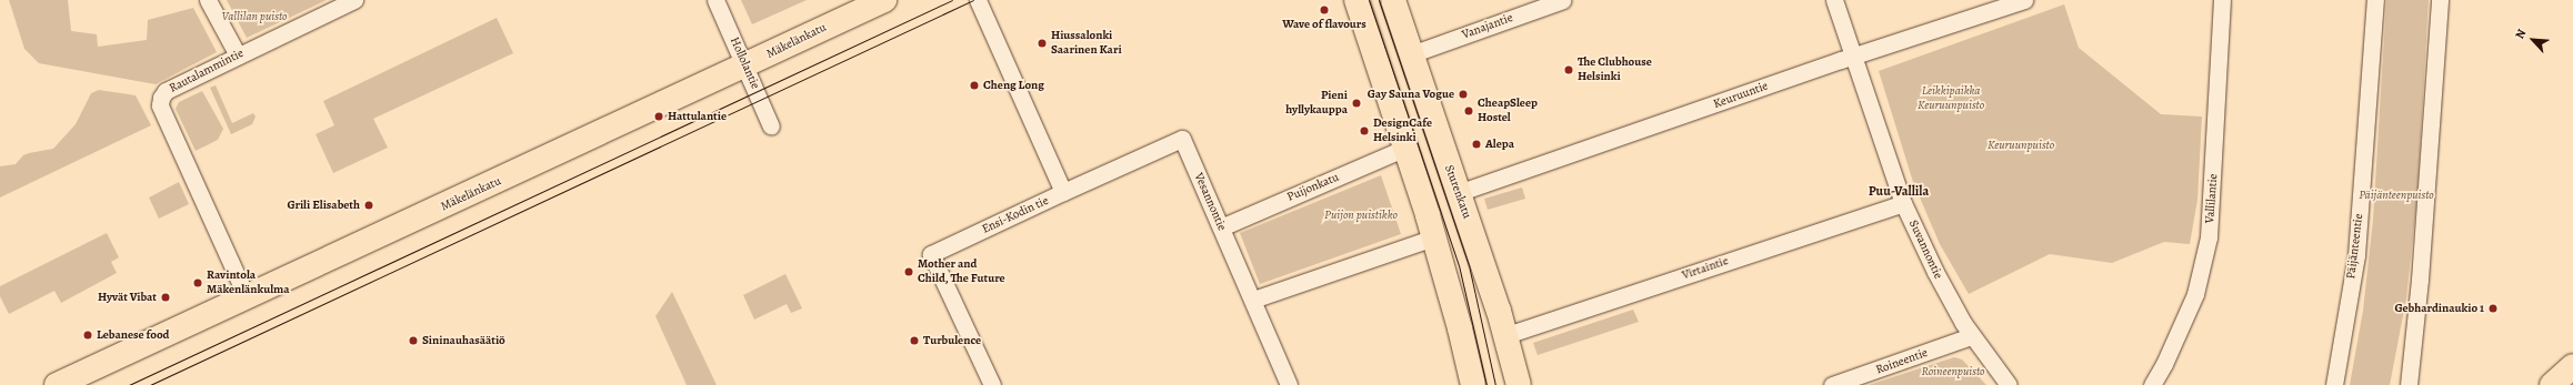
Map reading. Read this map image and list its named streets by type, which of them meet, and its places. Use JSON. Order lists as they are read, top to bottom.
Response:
{
  "streets": {
    "main road": ["Mäkelänkatu", "Sturenkatu"],
    "street": [
      "Vanajantie",
      "Hollolantie",
      "Rautalammintie",
      "Keuruuntie",
      "Puijonkatu",
      "Vallilantie",
      "Vesannontie",
      "Ensi-Kodin tie",
      "Päijänteentie",
      "Suvannontie",
      "Virtaintie",
      "Roineentie"
    ]
  },
  "crossings": [
    ["Vanajantie", "Sturenkatu"],
    ["Mäkelänkatu", "Hollolantie"],
    ["Mäkelänkatu", "Rautalammintie"],
    ["Keuruuntie", "Sturenkatu"],
    ["Keuruuntie", "Suvannontie"],
    ["Puijonkatu", "Vesannontie"],
    ["Sturenkatu", "Virtaintie"],
    ["Vesannontie", "Ensi-Kodin tie"],
    ["Suvannontie", "Virtaintie"],
    ["Suvannontie", "Roineentie"]
  ],
  "districts": ["Puu-Vallila"],
  "parks": [
    "Vallilan puisto",
    "Leikkipaikka Keuruunpuisto",
    "Keuruunpuisto",
    "Päijänteenpuisto",
    "Puijon puistikko",
    "Roineenpuisto"
  ],
  "places": [
    "Wave of flavours",
    "Hiussalonki Saarinen Kari",
    "The Clubhouse Helsinki",
    "Cheng Long",
    "Gay Sauna Vogue",
    "Pieni hyllykauppa",
    "CheapSleep Hostel",
    "Hattulantie",
    "DesignCafe Helsinki",
    "Alepa",
    "Grili Elisabeth",
    "Mother and Child, The Future",
    "Ravintola Mäkenlänkulma",
    "Hyvät Vibat",
    "Gebhardinaukio 1",
    "Lebanese food",
    "Sininauhasäätiö",
    "Turbulence"
  ],
  "north": "top left"
}
